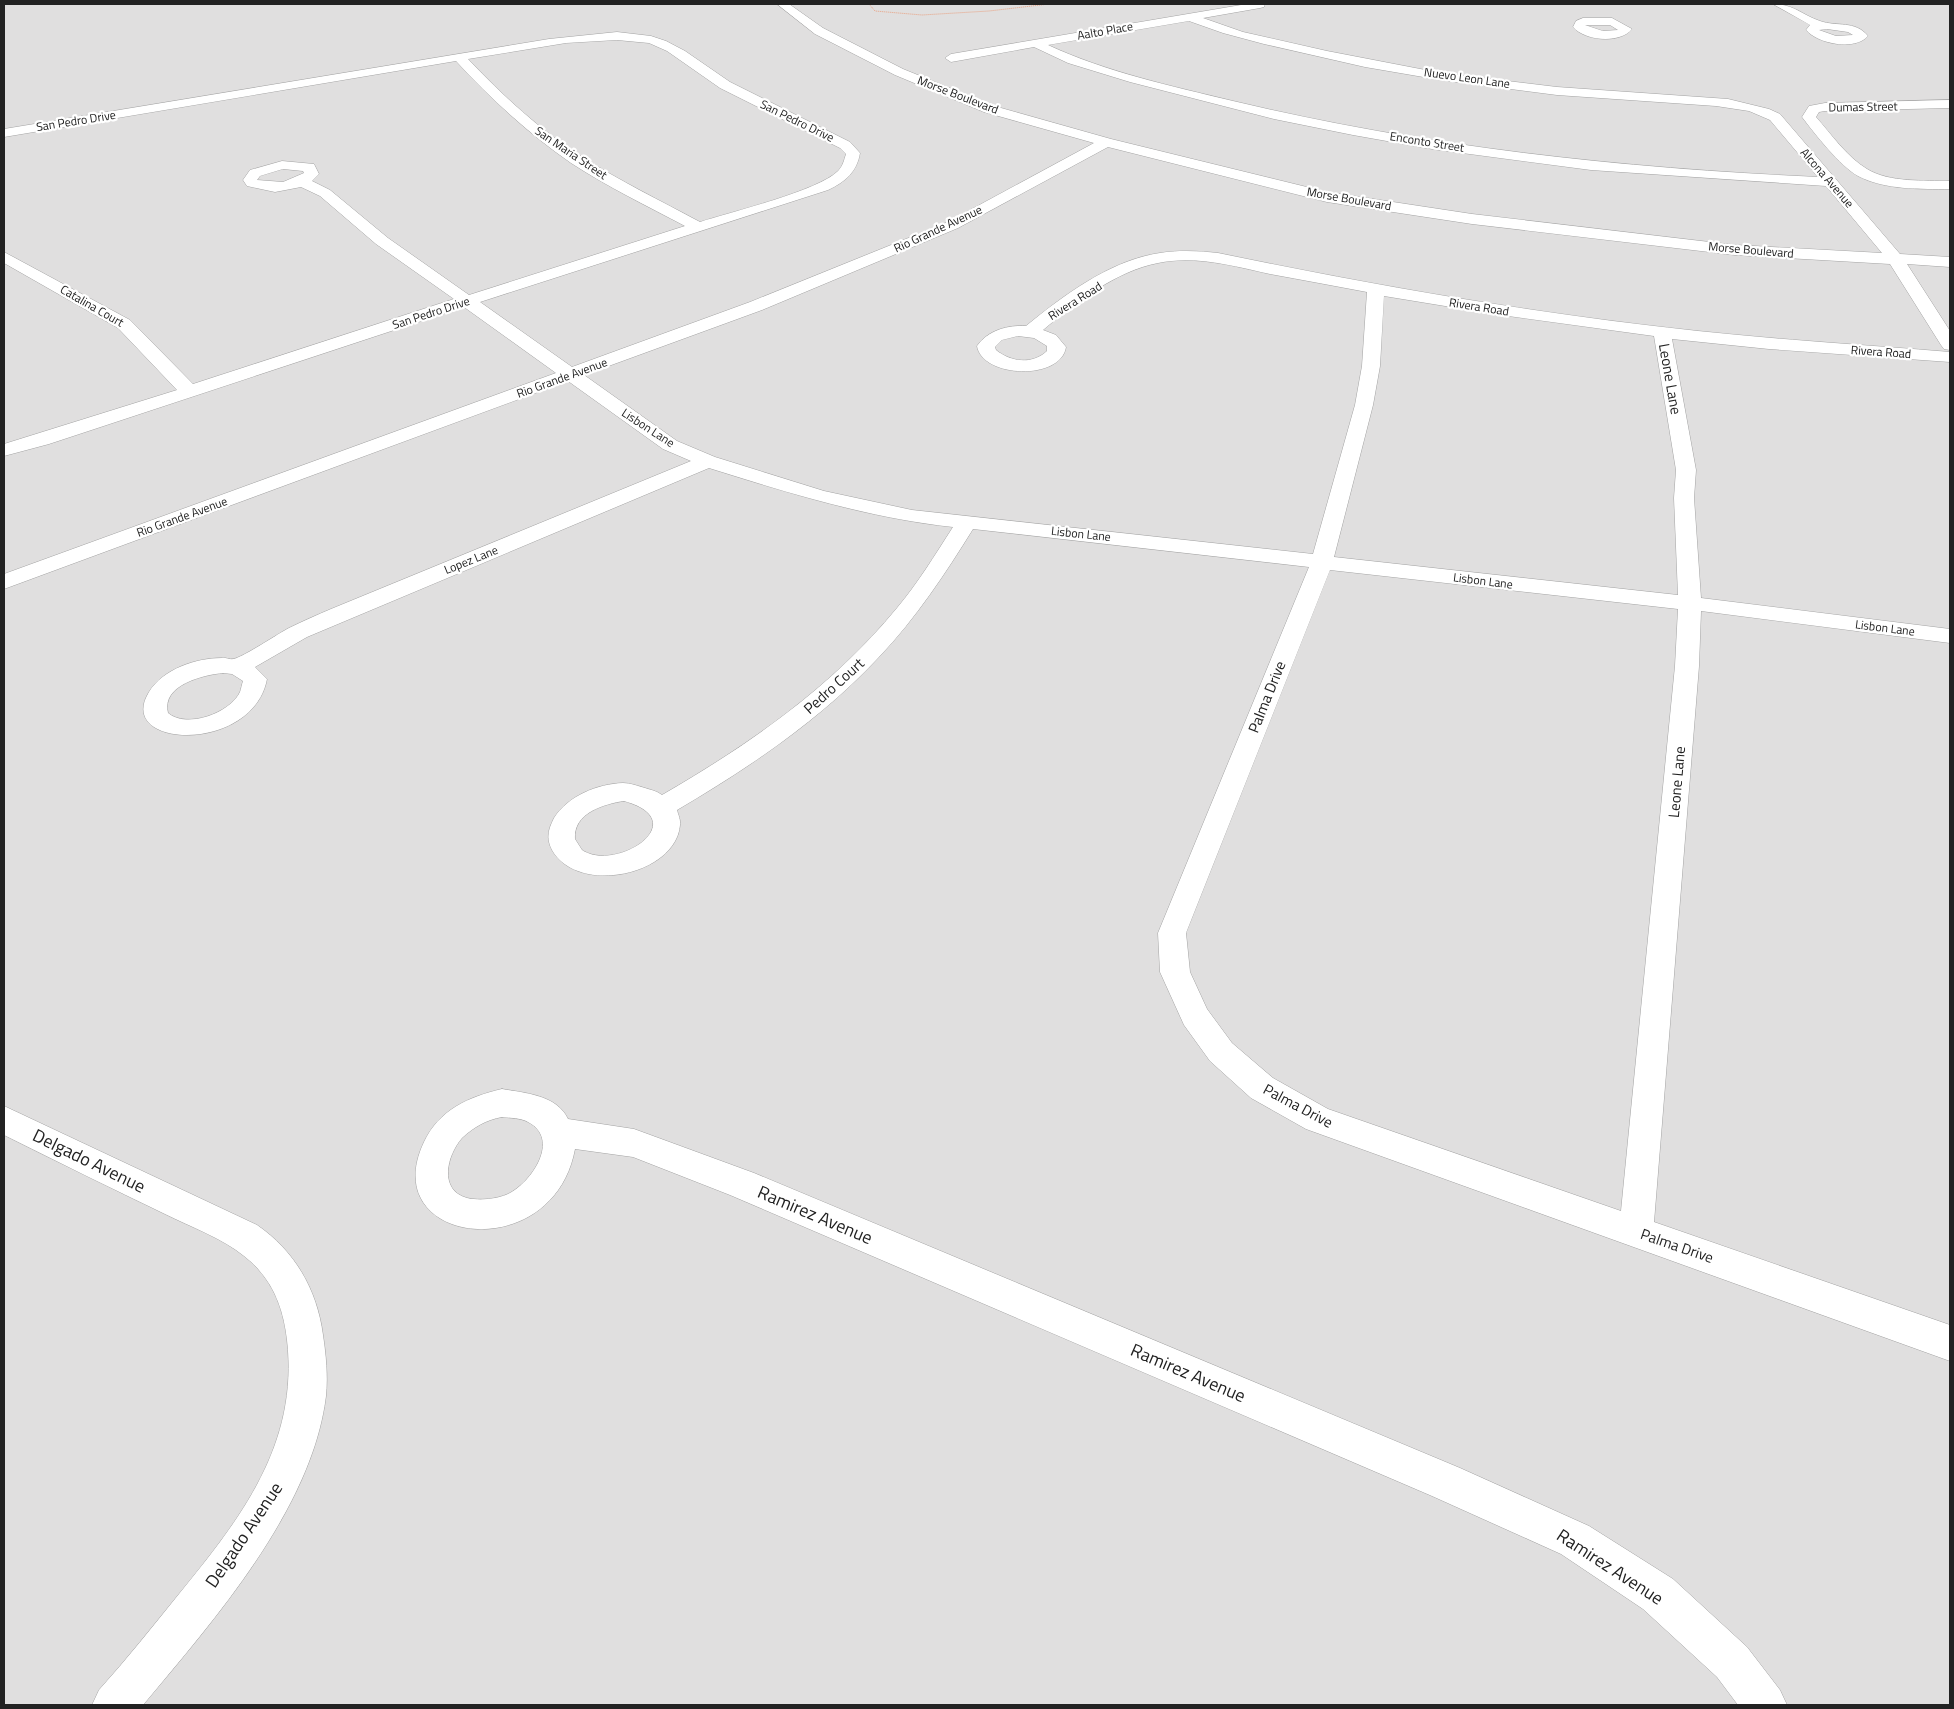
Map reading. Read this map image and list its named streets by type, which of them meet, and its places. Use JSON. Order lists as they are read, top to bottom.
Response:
{
  "streets": {
    "street": [
      "Aalto Place",
      "Nuevo Leon Lane",
      "Morse Boulevard",
      "Dumas Street",
      "San Pedro Drive",
      "Enconto Street",
      "San Maria Street",
      "Alcona Avenue",
      "Rio Grande Avenue",
      "Rivera Road",
      "Catalina Court",
      "Leone Lane",
      "Lisbon Lane",
      "Lopez Lane",
      "Pedro Court",
      "Palma Drive",
      "Delgado Avenue",
      "Ramirez Avenue"
    ]
  },
  "crossings": [
    ["Aalto Place", "Nuevo Leon Lane"],
    ["Aalto Place", "Enconto Street"],
    ["Nuevo Leon Lane", "Alcona Avenue"],
    ["Morse Boulevard", "Alcona Avenue"],
    ["Morse Boulevard", "Rio Grande Avenue"],
    ["San Pedro Drive", "San Maria Street"],
    ["San Pedro Drive", "Catalina Court"],
    ["San Pedro Drive", "Lisbon Lane"],
    ["Enconto Street", "Alcona Avenue"],
    ["Rio Grande Avenue", "Lisbon Lane"],
    ["Rivera Road", "Leone Lane"],
    ["Rivera Road", "Palma Drive"],
    ["Leone Lane", "Lisbon Lane"],
    ["Leone Lane", "Palma Drive"],
    ["Lisbon Lane", "Lopez Lane"],
    ["Lisbon Lane", "Pedro Court"],
    ["Lisbon Lane", "Palma Drive"]
  ]
}
